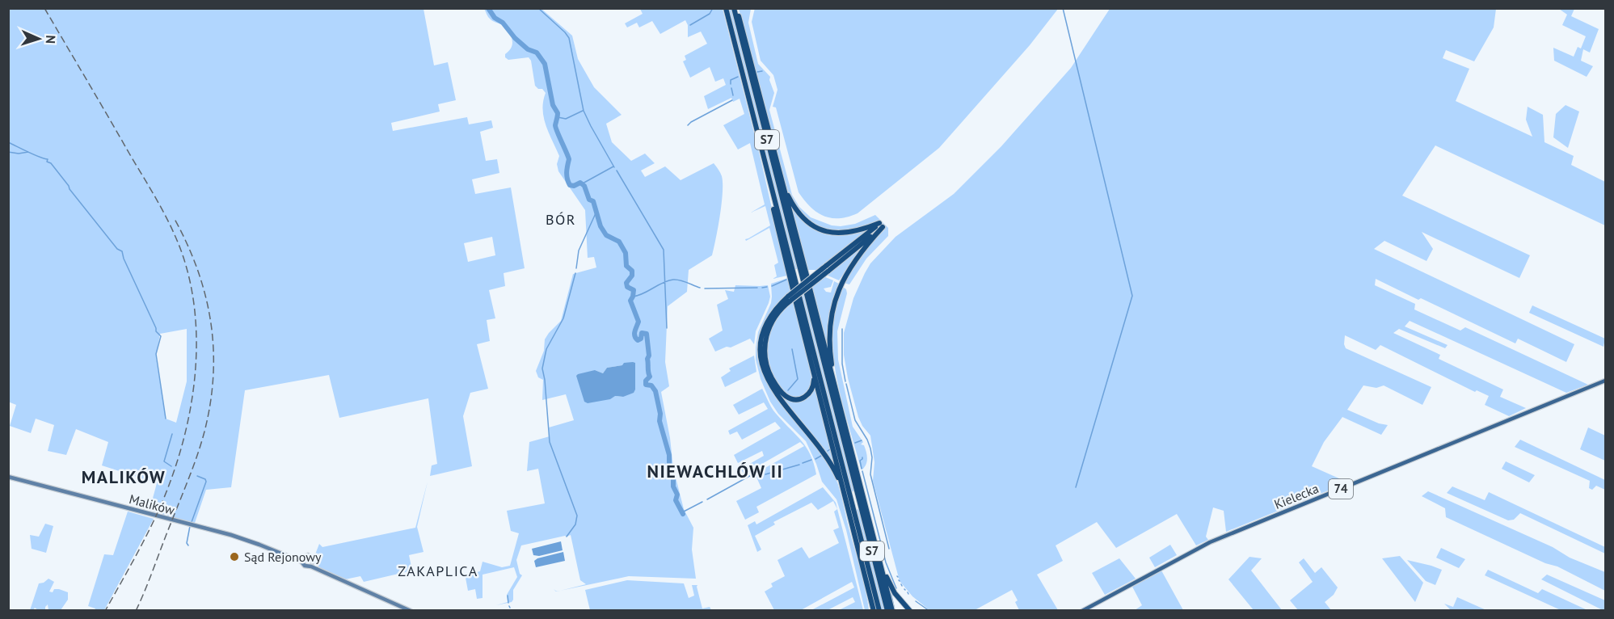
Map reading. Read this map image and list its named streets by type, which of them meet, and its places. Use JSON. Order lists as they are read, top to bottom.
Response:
{
  "streets": {
    "highway": ["S7"],
    "main road": ["74", "Kielecka"],
    "street": ["Malików"]
  },
  "districts": [
    "BÓR",
    "NIEWACHLÓW II",
    "MALIKÓW",
    "ZAKAPLICA"
  ],
  "places": ["Sąd Rejonowy"],
  "north": "right"
}
